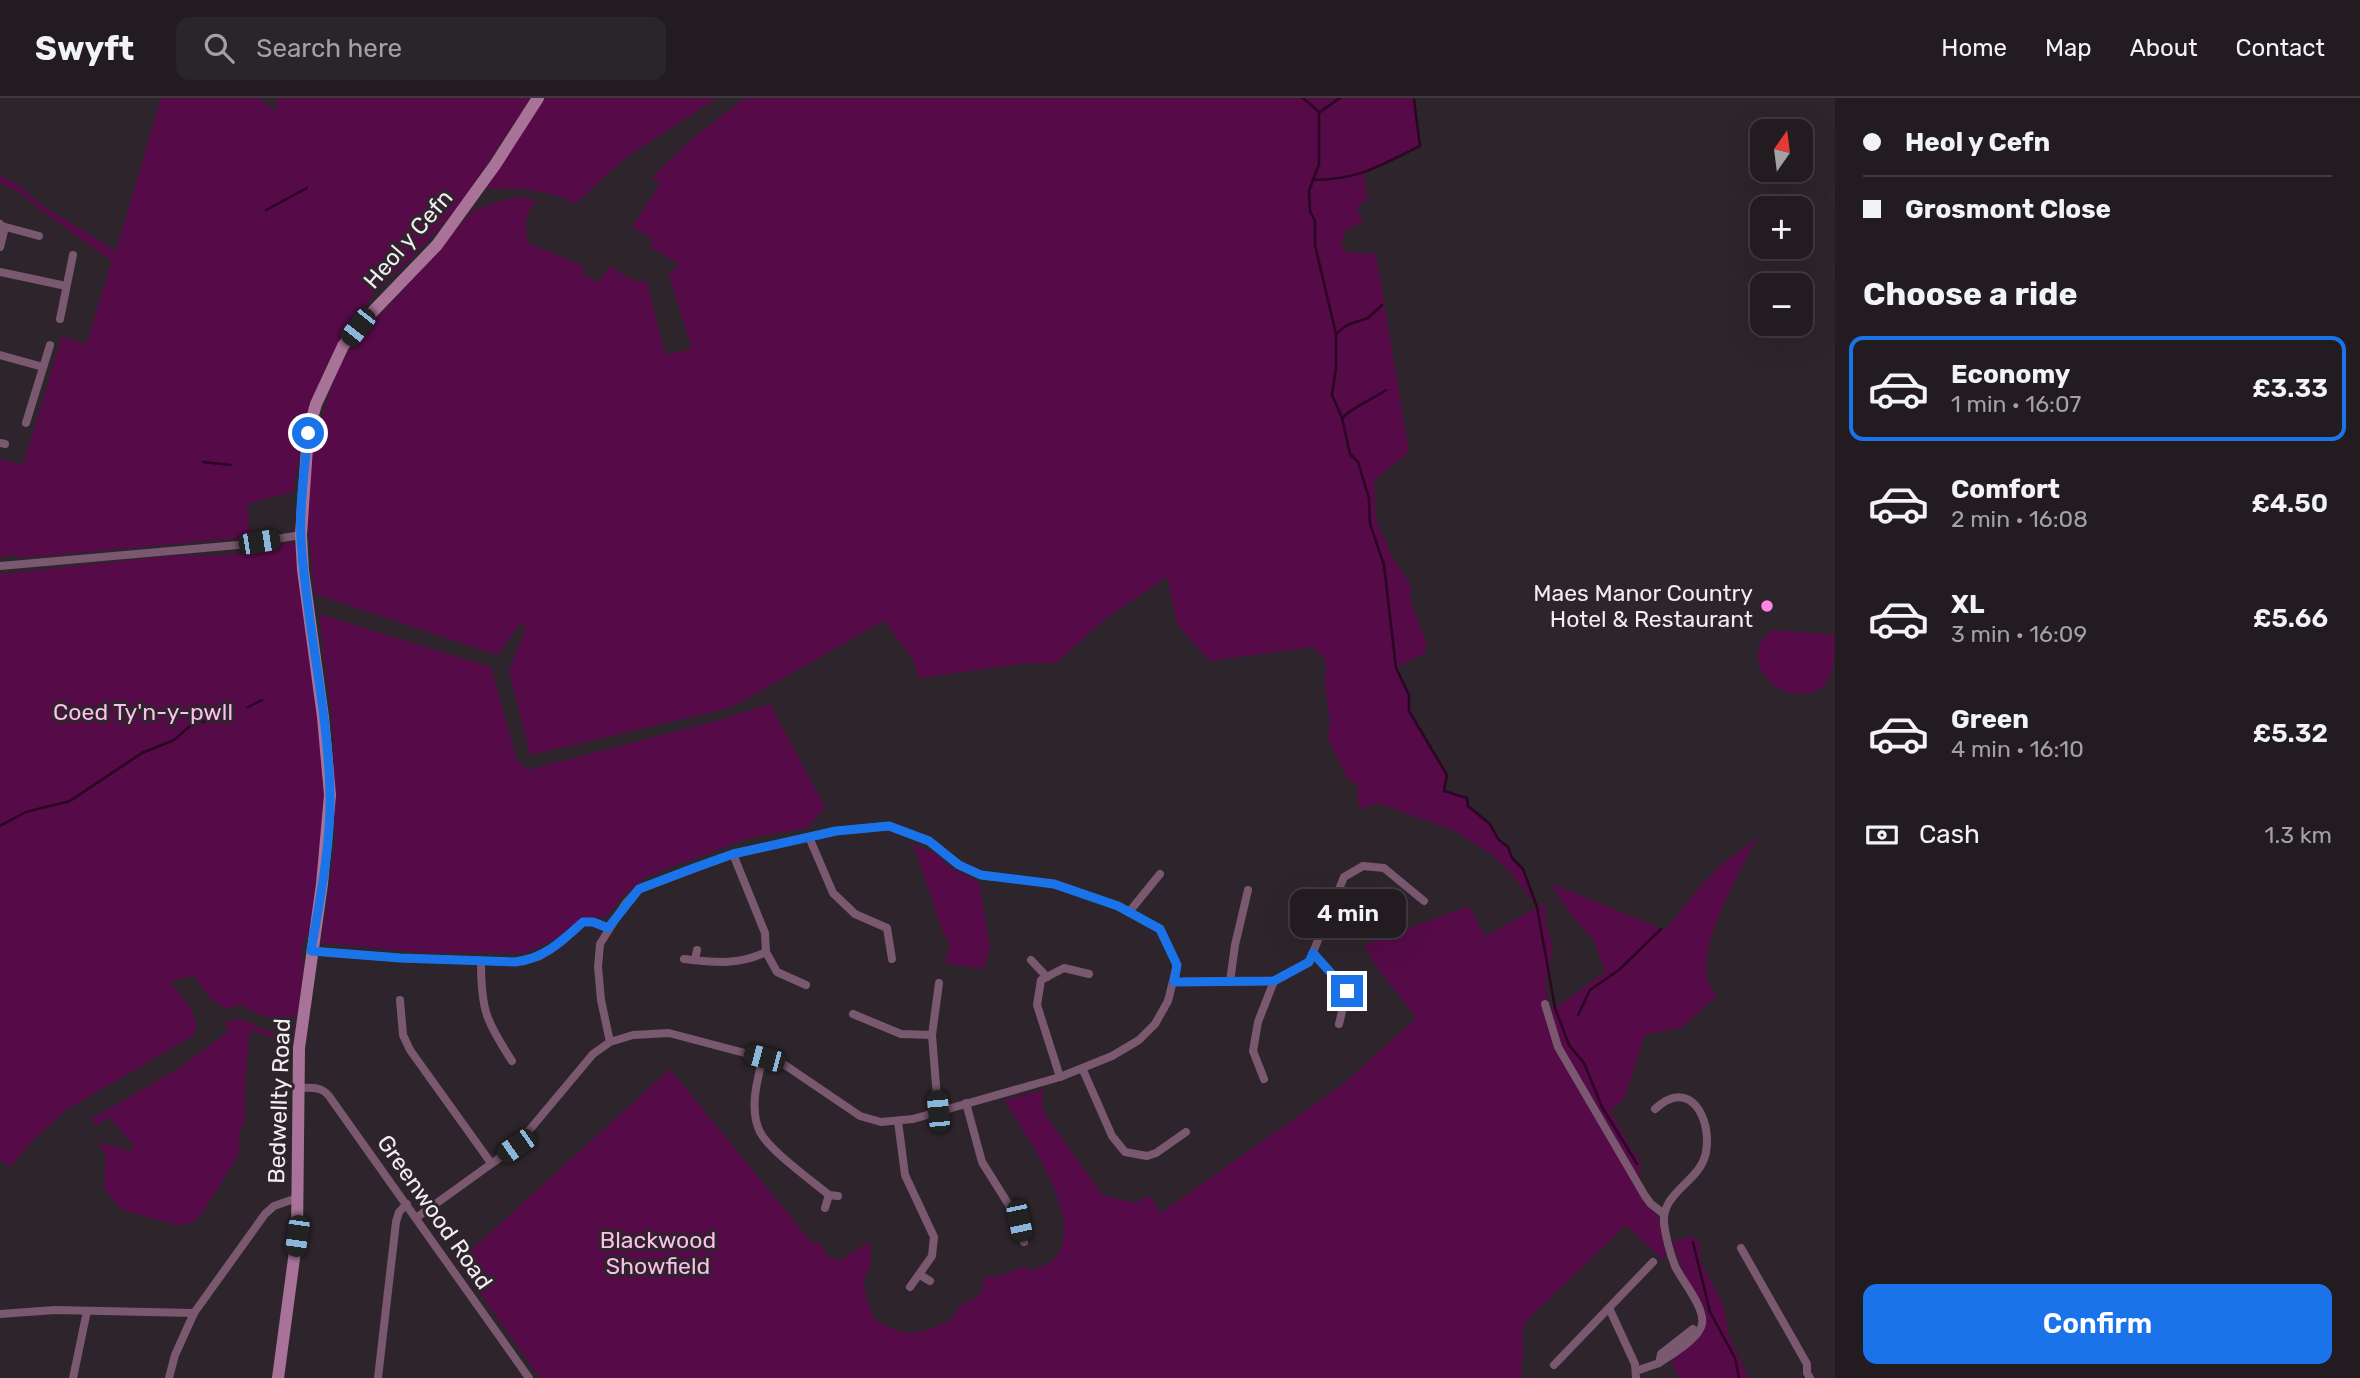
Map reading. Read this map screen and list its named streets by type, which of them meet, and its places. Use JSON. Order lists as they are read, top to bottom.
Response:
{
  "streets": {
    "street": ["Heol y Cefn", "Bedwellty Road", "Greenwood Road"]
  },
  "crossings": [
    ["Heol y Cefn", "Bedwellty Road"],
    ["Bedwellty Road", "Greenwood Road"]
  ],
  "parks": ["Coed Ty'n-y-pwll", "Blackwood Showfield"],
  "places": ["Maes Manor Country Hotel & Restaurant"],
  "north": "top",
  "page": {
    "header": "Swyft",
    "search": "Search here",
    "nav": [
      "Home",
      "Map",
      "About",
      "Contact"
    ],
    "banner": ["Heol y Cefn", "Grosmont Close"],
    "map_buttons": ["+", "−"],
    "heading": "Choose a ride",
    "list": [
      {
        "name": "Economy",
        "note": "1 min · 16:07",
        "value": "£3.33"
      },
      {
        "name": "Comfort",
        "note": "2 min · 16:08",
        "value": "£4.50"
      },
      {
        "name": "XL",
        "note": "3 min · 16:09",
        "value": "£5.66"
      },
      {
        "name": "Green",
        "note": "4 min · 16:10",
        "value": "£5.32"
      }
    ],
    "pay": ["Cash", "1.3 km"],
    "bubble": "4 min",
    "buttons": "Confirm"
  }
}
